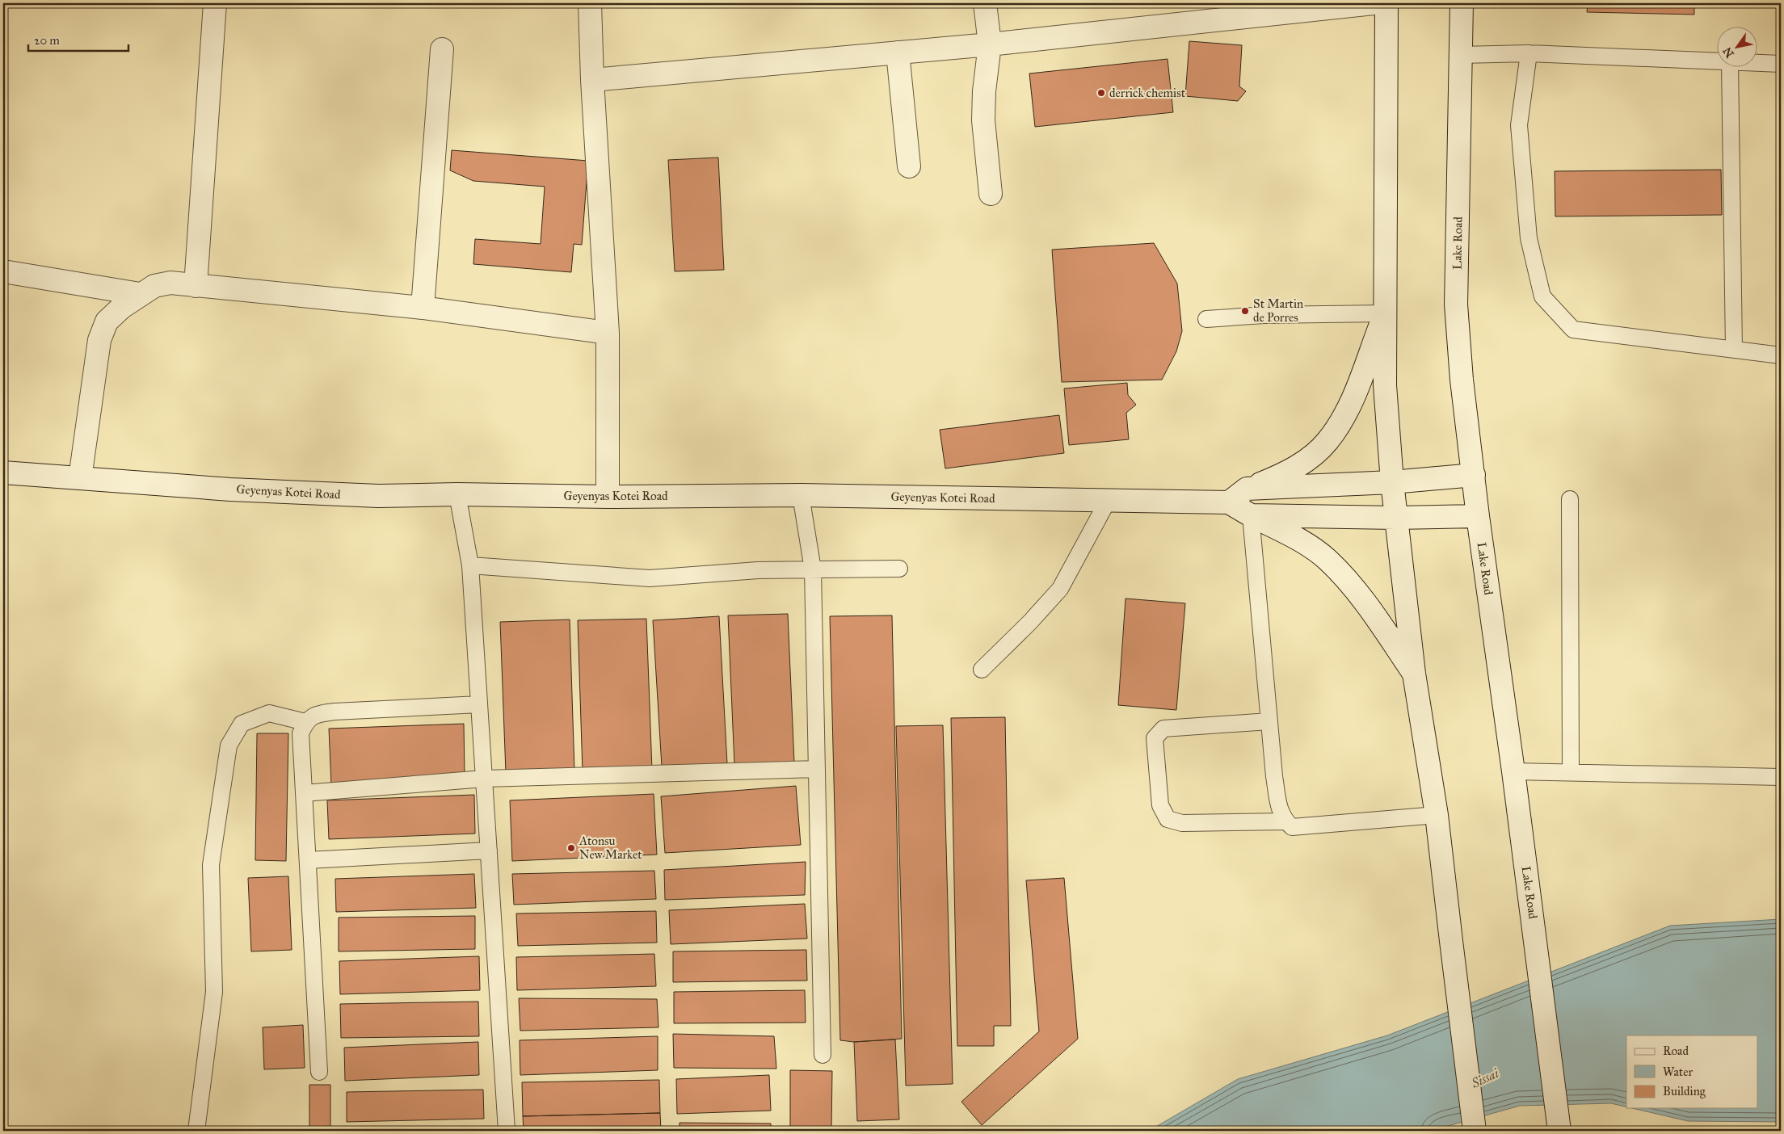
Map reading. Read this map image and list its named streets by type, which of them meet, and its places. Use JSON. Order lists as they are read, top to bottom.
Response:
{
  "streets": {
    "street": ["Lake Road", "Geyenyas Kotei Road"]
  },
  "water": ["Sissai"],
  "places": ["derrick chemist", "St Martin de Porres", "Atonsu New Market"],
  "legend": ["Road", "Water", "Building"],
  "scale_bar": "20 m",
  "north": "bottom left"
}
